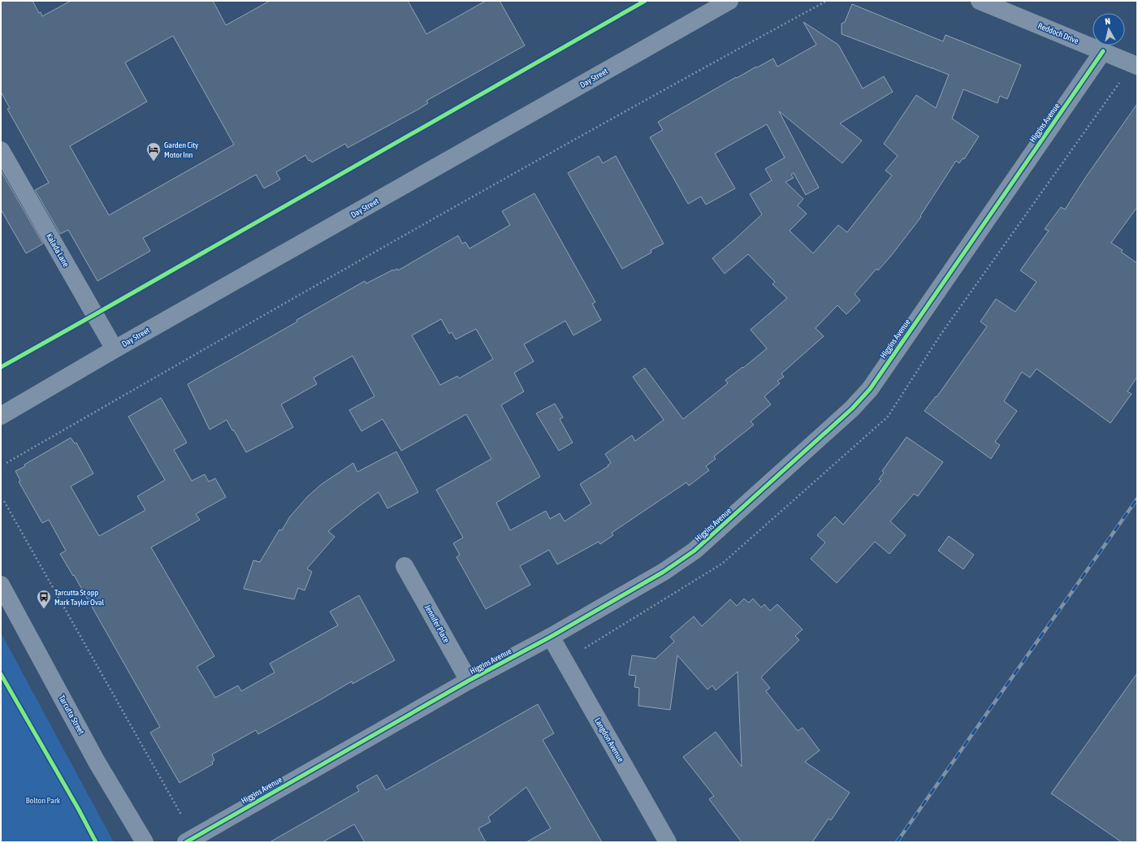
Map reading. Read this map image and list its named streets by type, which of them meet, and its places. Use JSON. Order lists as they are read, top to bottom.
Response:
{
  "streets": {
    "street": [
      "Reddoch Drive",
      "Day Street",
      "Higgins Avenue",
      "Kalada Lane",
      "Jennifer Place",
      "Tarcutta Street",
      "Langdon Avenue"
    ]
  },
  "crossings": [
    ["Reddoch Drive", "Higgins Avenue"],
    ["Day Street", "Kalada Lane"],
    ["Higgins Avenue", "Jennifer Place"],
    ["Higgins Avenue", "Langdon Avenue"]
  ],
  "parks": ["Bolton Park"],
  "places": {
    "hotel": ["Garden City Motor Inn"],
    "bus stop": ["Tarcutta St opp Mark Taylor Oval"]
  },
  "north": "top"
}
